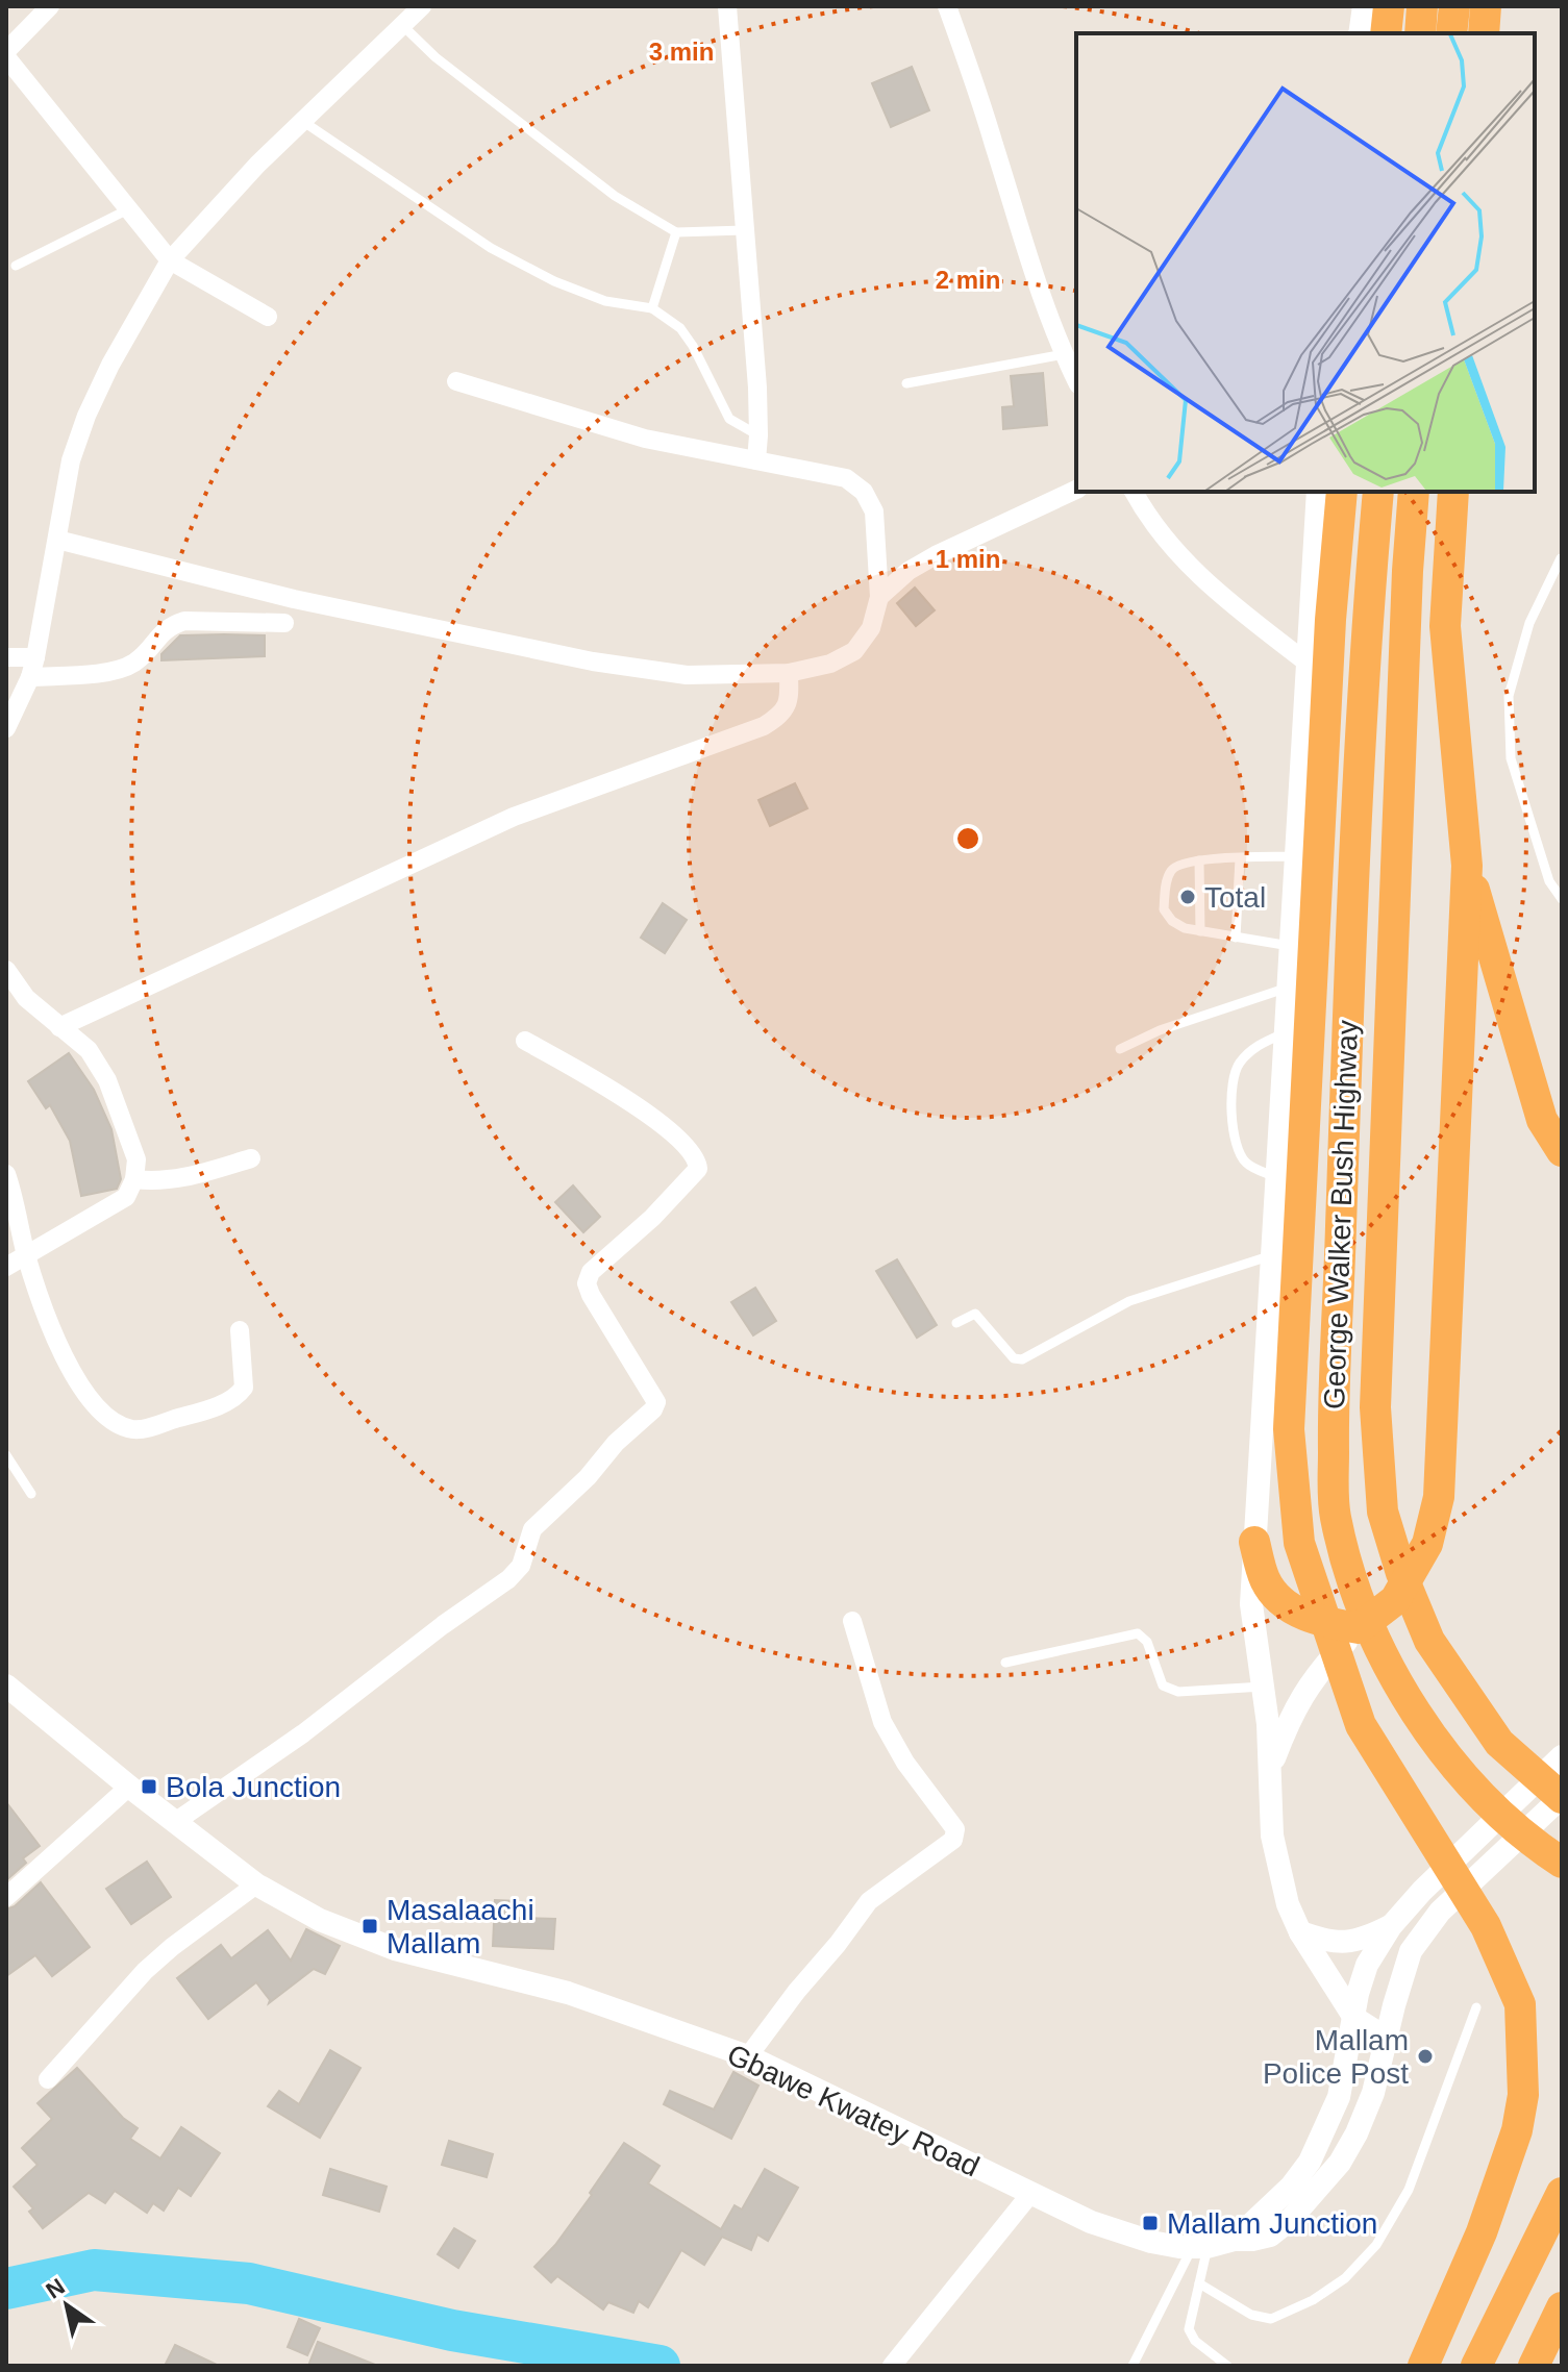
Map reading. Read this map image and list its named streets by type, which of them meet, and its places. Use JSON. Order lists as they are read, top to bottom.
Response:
{
  "streets": {
    "highway": ["George Walker Bush Highway"],
    "street": ["Gbawe Kwatey Road"]
  },
  "crossings": [
    ["George Walker Bush Highway", "Gbawe Kwatey Road"]
  ],
  "places": {
    "other": ["Total", "Mallam Police Post"],
    "transit": ["Bola Junction", "Masalaachi Mallam", "Mallam Junction"]
  },
  "north": "top left",
  "rings": ["3 min", "2 min", "1 min"]
}
